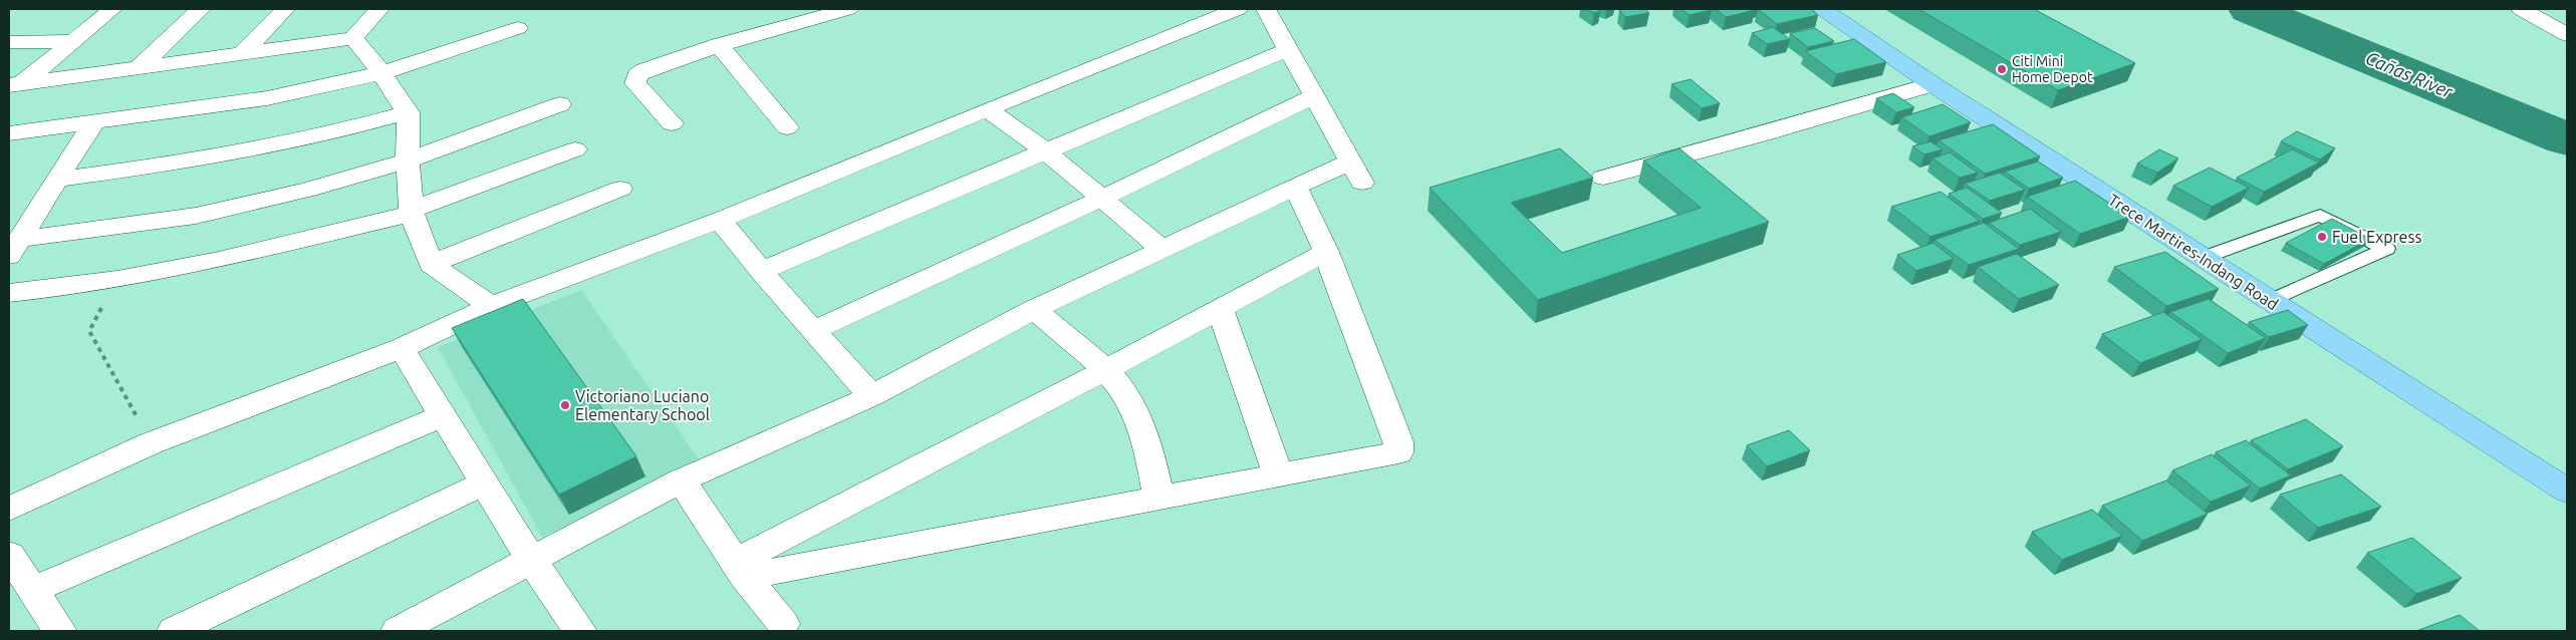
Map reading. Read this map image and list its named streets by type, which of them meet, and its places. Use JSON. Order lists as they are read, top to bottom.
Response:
{
  "streets": {
    "main road": ["Trece Martires-Indang Road"]
  },
  "water": ["Cañas River"],
  "places": ["Citi Mini Home Depot", "Fuel Express", "Victoriano Luciano Elementary School"]
}
